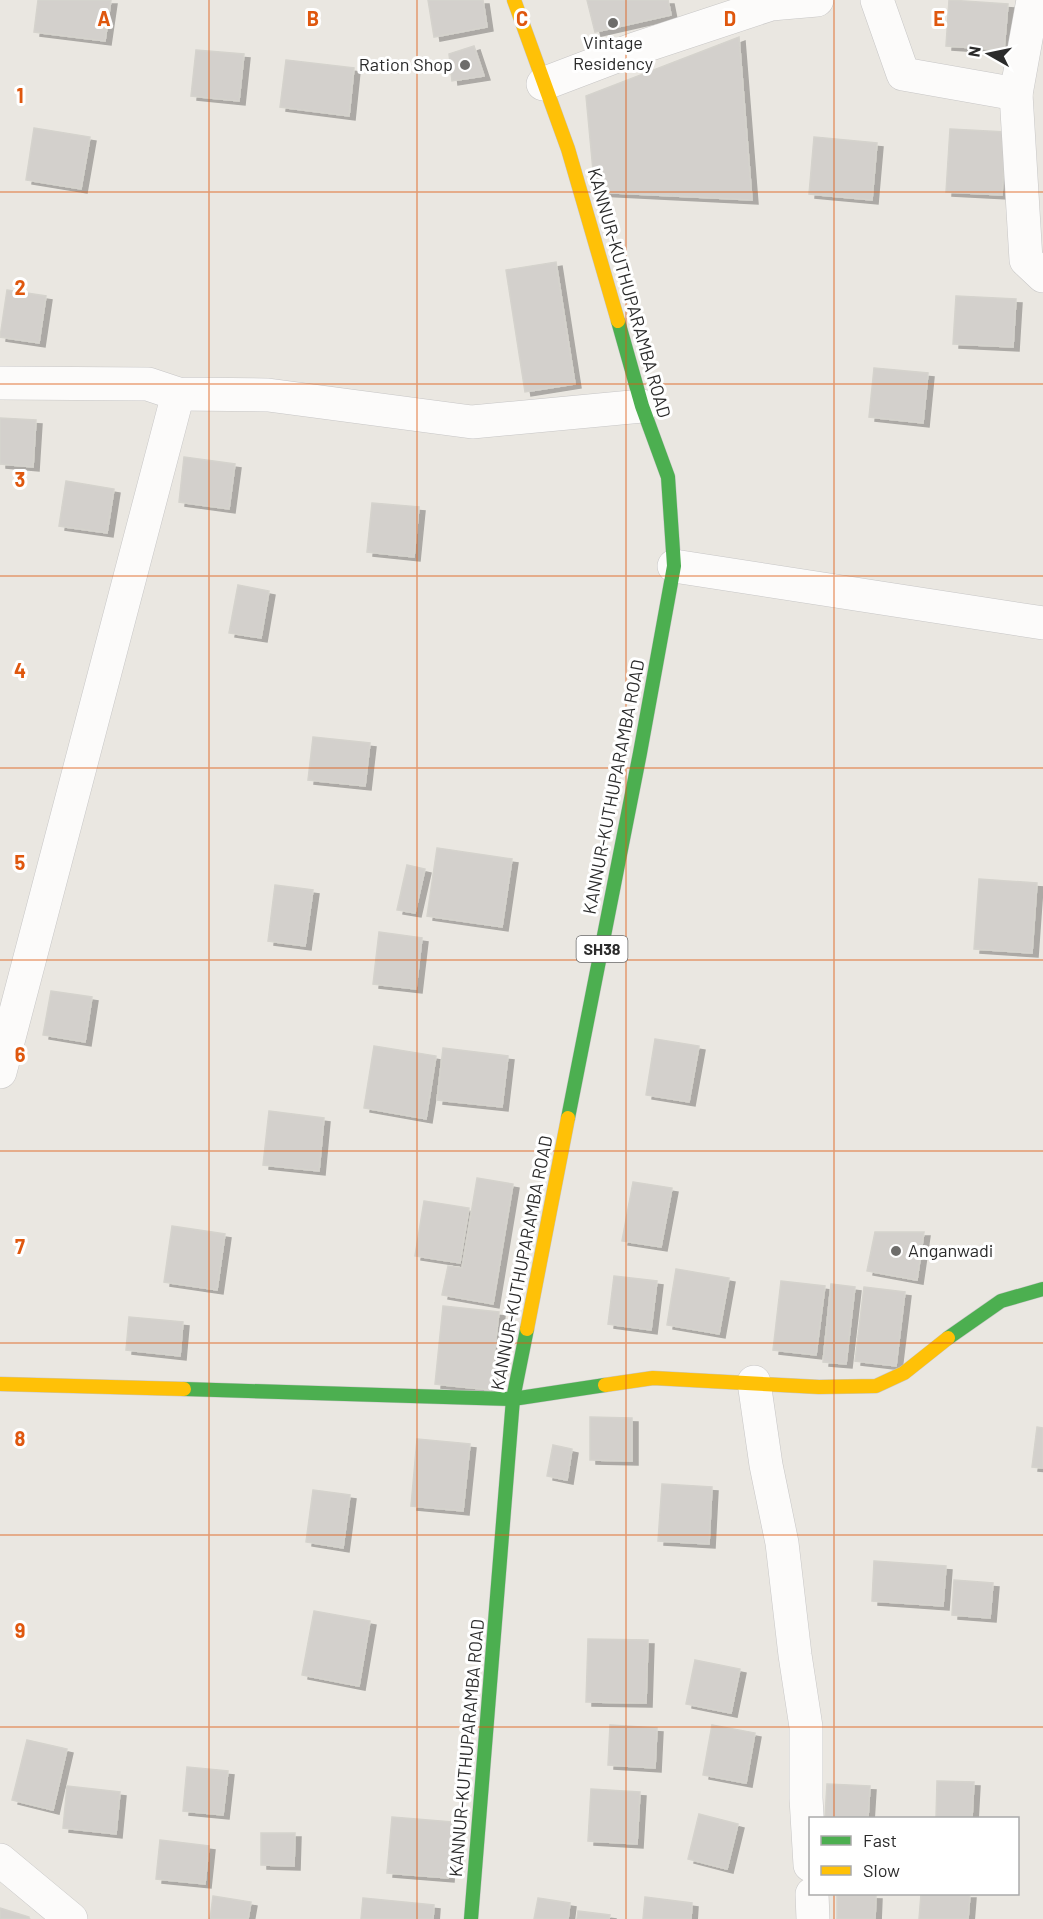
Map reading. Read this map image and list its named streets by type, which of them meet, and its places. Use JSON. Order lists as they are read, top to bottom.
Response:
{
  "streets": {
    "main road": ["KANNUR-KUTHUPARAMBA ROAD", "SH38"]
  },
  "places": ["Vintage Residency", "Ration Shop", "Anganwadi"],
  "legend": ["Fast", "Slow"],
  "north": "left",
  "grid": {
    "columns": [
      "A",
      "B",
      "C",
      "D",
      "E"
    ],
    "rows": [
      "1",
      "2",
      "3",
      "4",
      "5",
      "6",
      "7",
      "8",
      "9"
    ]
  }
}
